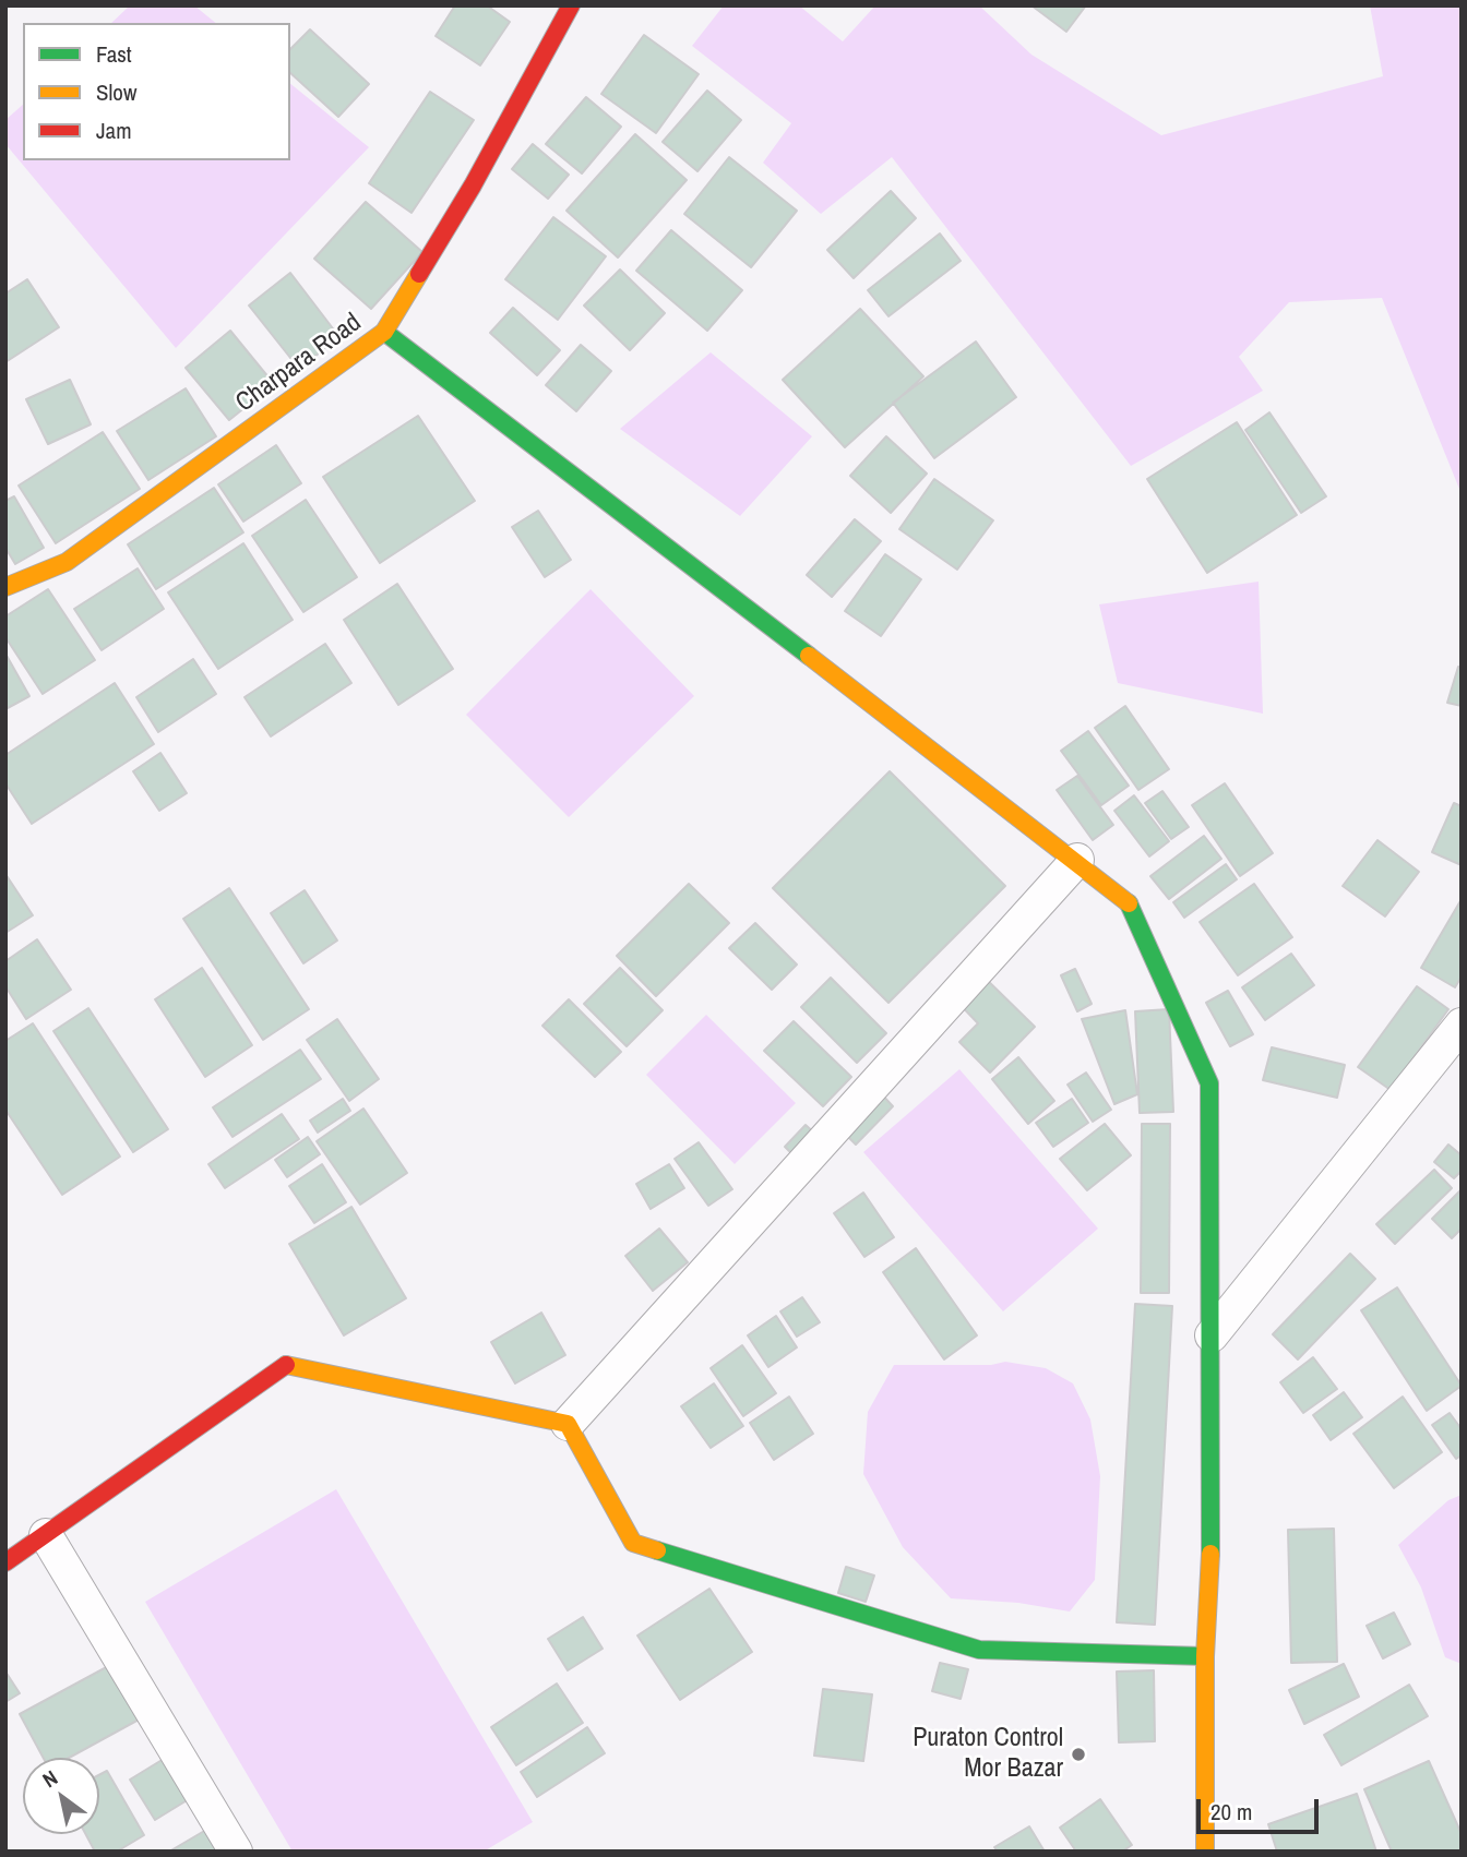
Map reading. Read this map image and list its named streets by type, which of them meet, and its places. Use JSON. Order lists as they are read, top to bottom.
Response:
{
  "streets": {
    "street": ["Charpara Road"]
  },
  "places": ["Puraton Control Mor Bazar"],
  "legend": ["Fast", "Slow", "Jam"],
  "scale_bar": "20 m",
  "north": "top left"
}
